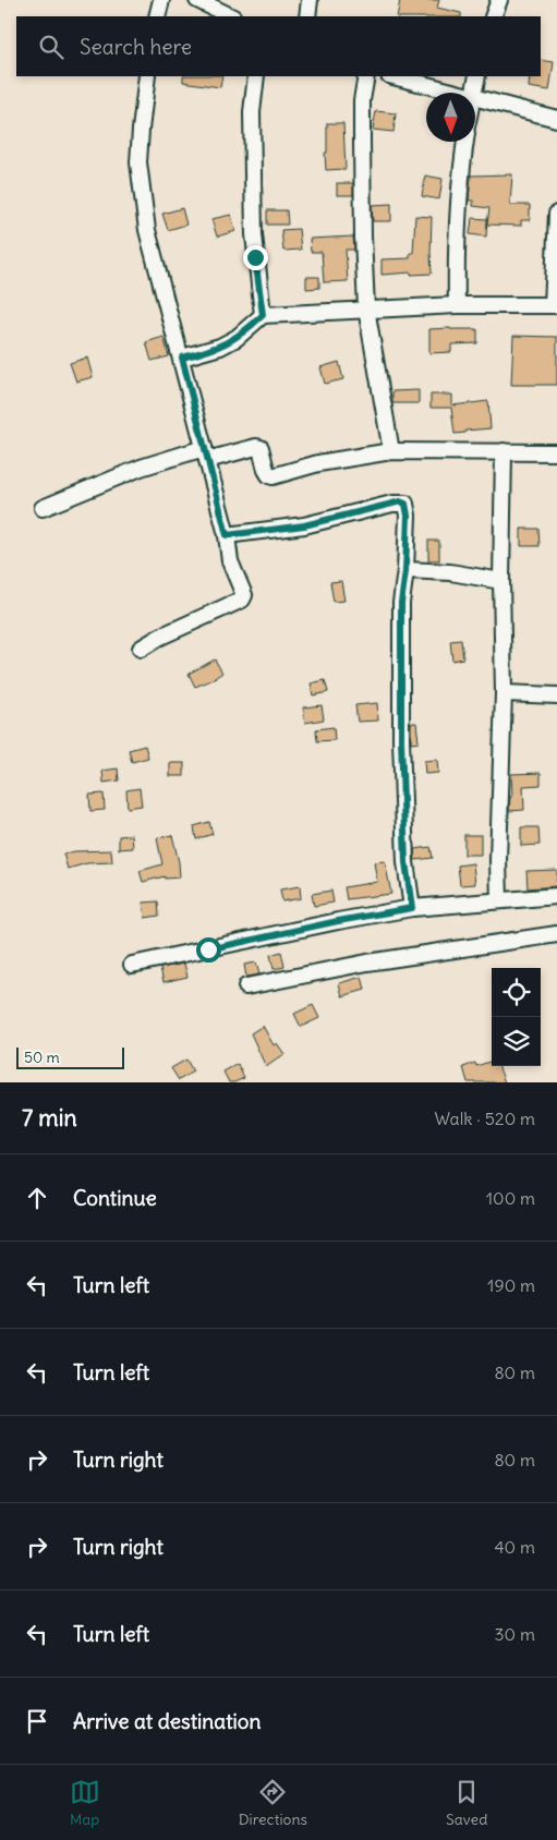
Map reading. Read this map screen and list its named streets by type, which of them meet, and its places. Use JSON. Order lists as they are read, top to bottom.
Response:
{
  "scale_bar": "50 m",
  "north": "bottom",
  "page": {
    "search": "Search here",
    "scale": "50 m",
    "heading": ["7 min", "Walk · 520 m"],
    "list": [
      ["Continue", "100 m"],
      ["Turn left", "190 m"],
      ["Turn left", "80 m"],
      ["Turn right", "80 m"],
      ["Turn right", "40 m"],
      ["Turn left", "30 m"],
      "Arrive at destination"
    ],
    "nav": ["Map", "Directions", "Saved"]
  }
}
